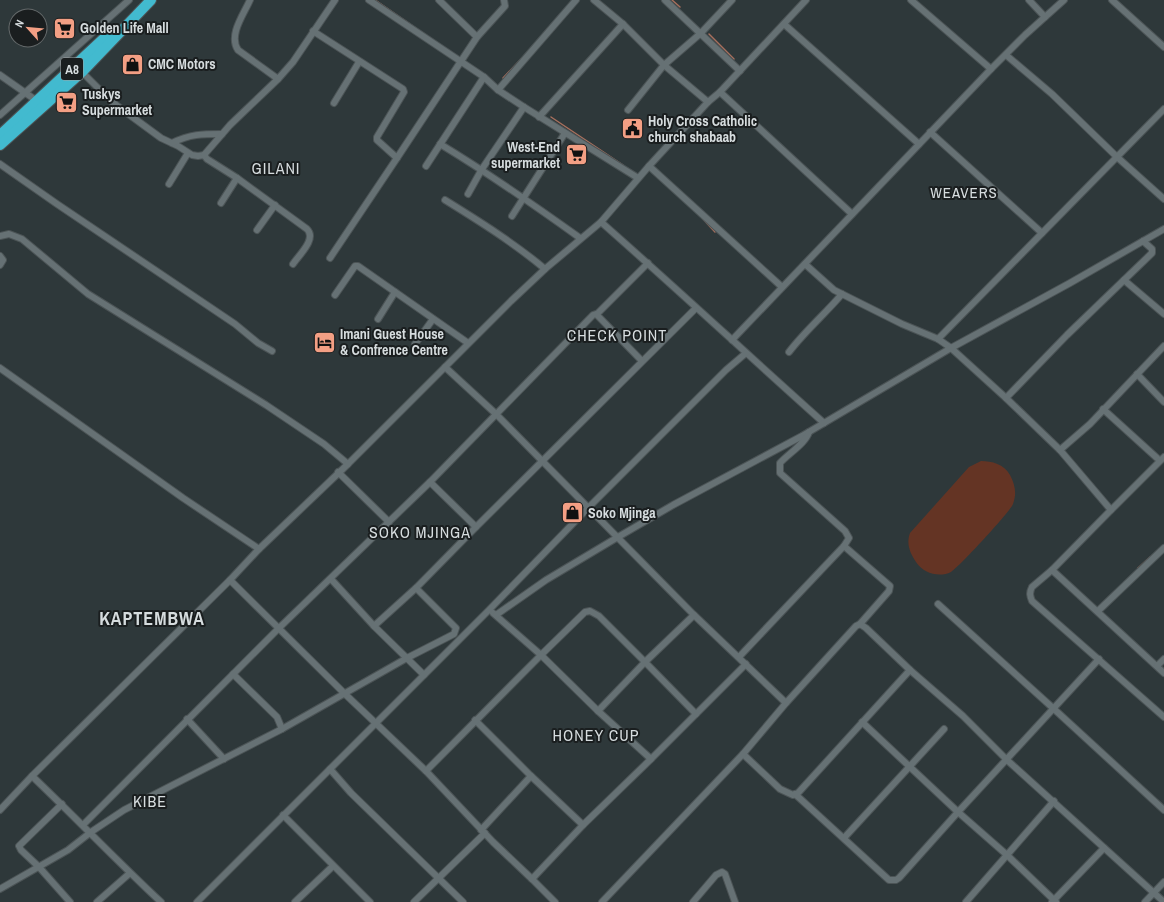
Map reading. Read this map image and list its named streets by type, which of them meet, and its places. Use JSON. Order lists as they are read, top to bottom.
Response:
{
  "streets": {
    "highway": ["A8"]
  },
  "districts": [
    "GILANI",
    "WEAVERS",
    "CHECK POINT",
    "SOKO MJINGA",
    "KAPTEMBWA",
    "HONEY CUP",
    "KIBE"
  ],
  "places": {
    "supermarket": ["Golden Life Mall", "Tuskys Supermarket", "West-End supermarket"],
    "shop": ["CMC Motors", "Soko Mjinga"],
    "public building": ["Holy Cross Catholic church shabaab"],
    "hotel": ["Imani Guest House & Confrence Centre"]
  },
  "north": "top left"
}
